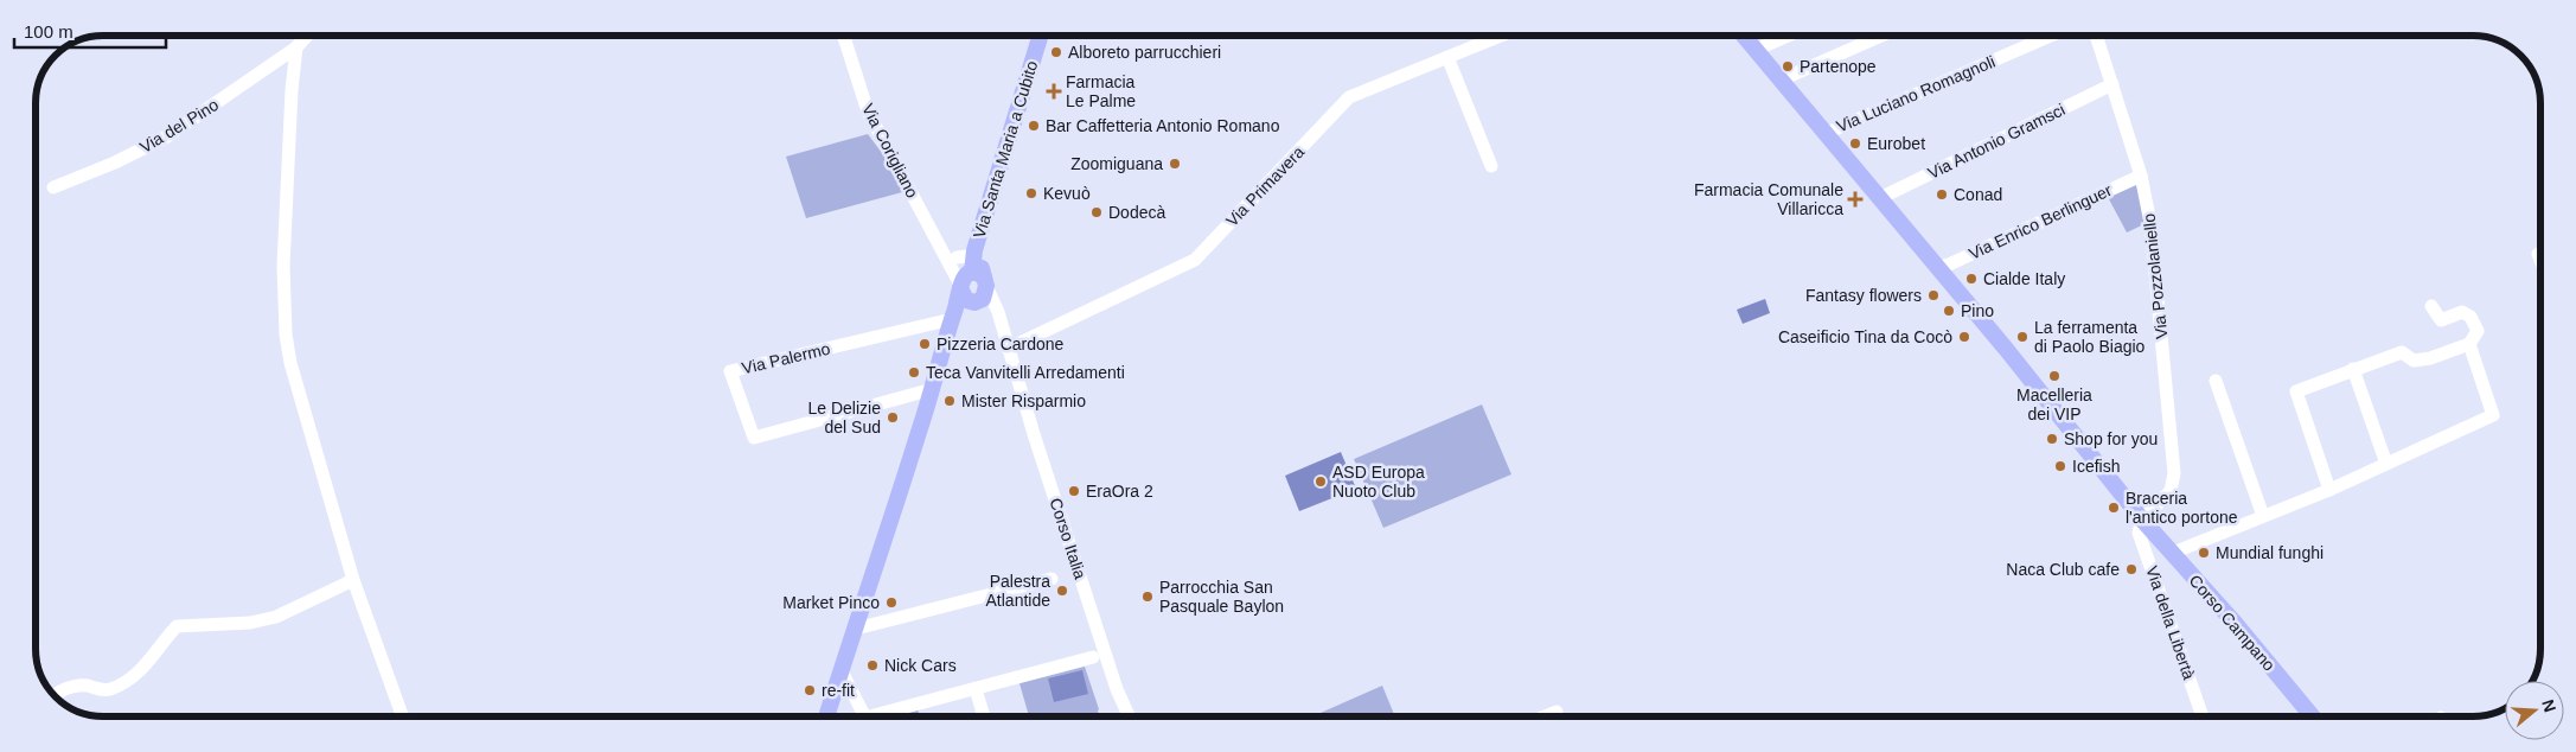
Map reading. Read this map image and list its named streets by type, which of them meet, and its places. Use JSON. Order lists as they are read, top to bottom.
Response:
{
  "streets": {
    "main road": ["Via Santa Maria a Cubito", "Corso Campano"],
    "street": [
      "Via Luciano Romagnoli",
      "Via del Pino",
      "Via Antonio Gramsci",
      "Via Corigliano",
      "Via Primavera",
      "Via Enrico Berlinguer",
      "Via Pozzolaniello",
      "Via Palermo",
      "Corso Italia",
      "Via della Libertà"
    ]
  },
  "crossings": [
    ["Via Luciano Romagnoli", "Corso Campano"],
    ["Via Antonio Gramsci", "Via Pozzolaniello"],
    ["Via Antonio Gramsci", "Corso Campano"],
    ["Via Santa Maria a Cubito", "Via Corigliano"],
    ["Via Primavera", "Corso Italia"],
    ["Via Enrico Berlinguer", "Via Pozzolaniello"],
    ["Via Enrico Berlinguer", "Corso Campano"],
    ["Via Pozzolaniello", "Via della Libertà"],
    ["Via Pozzolaniello", "Corso Campano"],
    ["Via della Libertà", "Corso Campano"]
  ],
  "places": {
    "other": [
      "Alboreto parrucchieri",
      "Partenope",
      "Bar Caffetteria Antonio Romano",
      "Eurobet",
      "Zoomiguana",
      "Kevuò",
      "Conad",
      "Dodecà",
      "Cialde Italy",
      "Fantasy flowers",
      "Pino",
      "Caseificio Tina da Cocò",
      "La ferramenta di Paolo Biagio",
      "Pizzeria Cardone",
      "Teca Vanvitelli Arredamenti",
      "Macelleria dei VIP",
      "Mister Risparmio",
      "Le Delizie del Sud",
      "Shop for you",
      "Icefish",
      "ASD Europa Nuoto Club",
      "EraOra 2",
      "Braceria l'antico portone",
      "Mundial funghi",
      "Naca Club cafe",
      "Palestra Atlantide",
      "Parrocchia San Pasquale Baylon",
      "Market Pinco",
      "Nick Cars",
      "re-fit"
    ],
    "health": ["Farmacia Le Palme", "Farmacia Comunale Villaricca"]
  },
  "scale_bar": "100 m",
  "north": "right"
}
